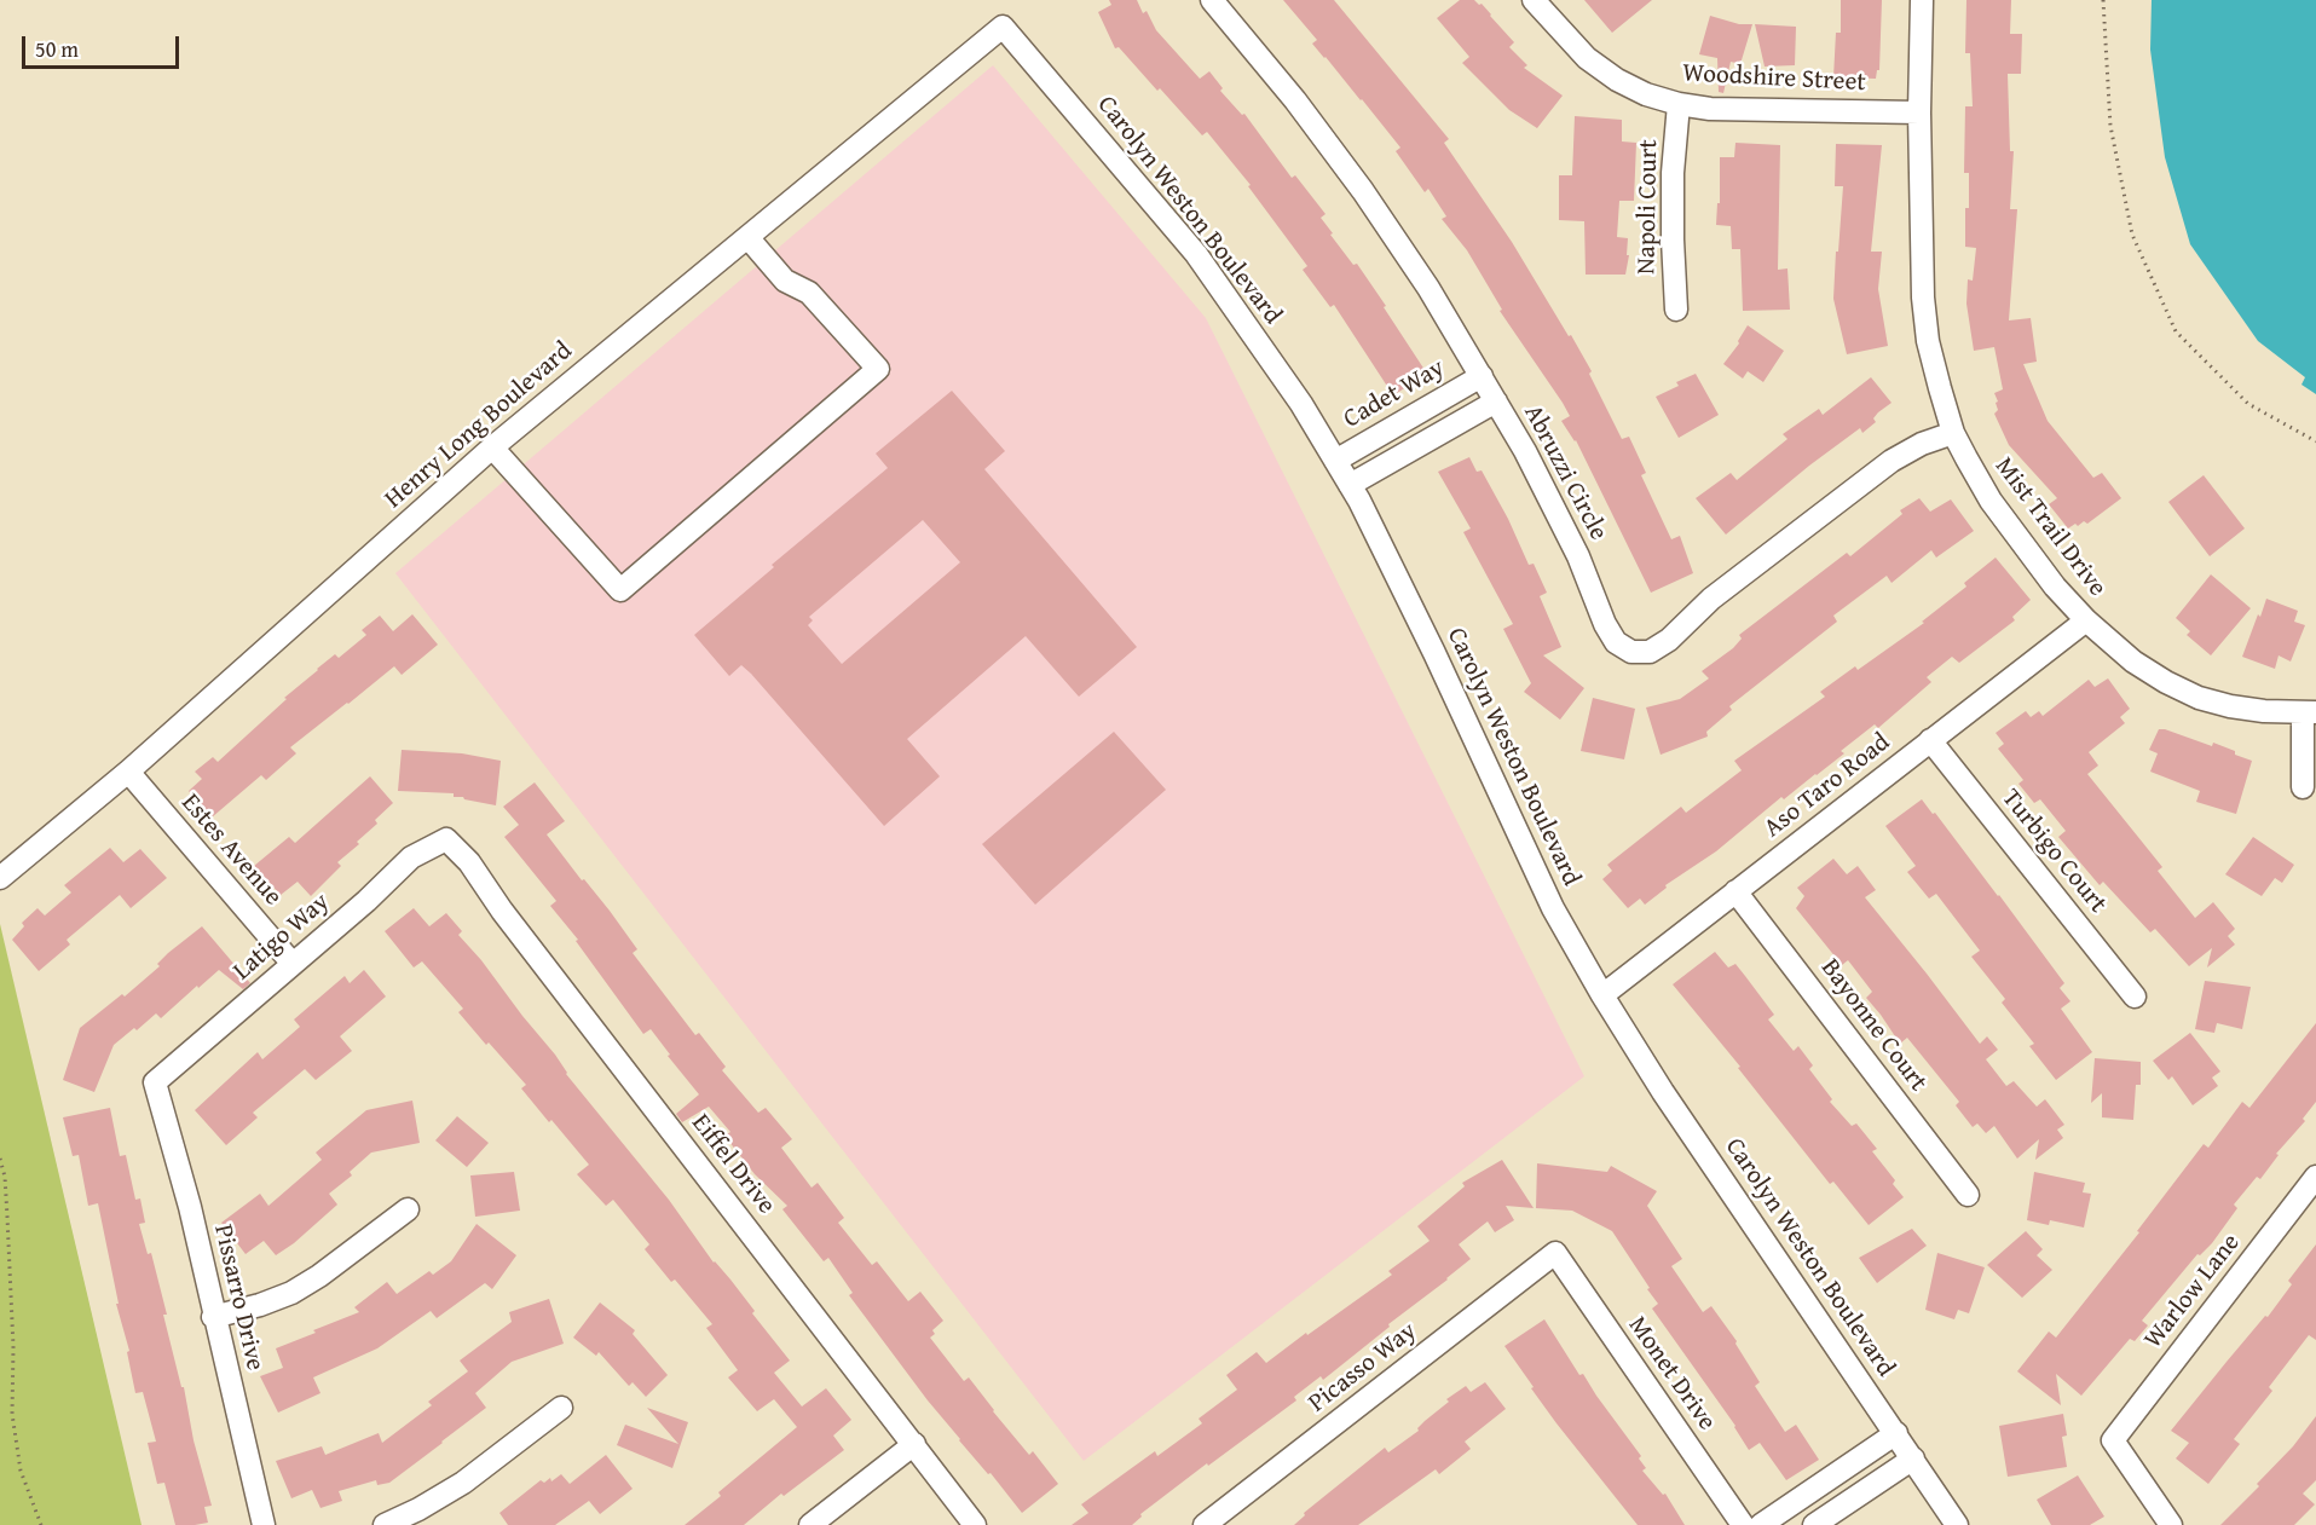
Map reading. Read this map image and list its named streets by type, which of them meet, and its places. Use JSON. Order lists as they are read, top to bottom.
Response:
{
  "streets": {
    "street": [
      "Woodshire Street",
      "Napoli Court",
      "Carolyn Weston Boulevard",
      "Cadet Way",
      "Henry Long Boulevard",
      "Abruzzi Circle",
      "Mist Trail Drive",
      "Aso Taro Road",
      "Estes Avenue",
      "Turbigo Court",
      "Latigo Way",
      "Bayonne Court",
      "Eiffel Drive",
      "Warlow Lane",
      "Pissarro Drive",
      "Picasso Way",
      "Monet Drive"
    ]
  },
  "crossings": [
    ["Woodshire Street", "Napoli Court"],
    ["Woodshire Street", "Mist Trail Drive"],
    ["Carolyn Weston Boulevard", "Cadet Way"],
    ["Carolyn Weston Boulevard", "Henry Long Boulevard"],
    ["Carolyn Weston Boulevard", "Aso Taro Road"],
    ["Cadet Way", "Abruzzi Circle"],
    ["Henry Long Boulevard", "Estes Avenue"],
    ["Abruzzi Circle", "Mist Trail Drive"],
    ["Mist Trail Drive", "Aso Taro Road"],
    ["Aso Taro Road", "Turbigo Court"],
    ["Aso Taro Road", "Bayonne Court"],
    ["Estes Avenue", "Latigo Way"],
    ["Latigo Way", "Eiffel Drive"],
    ["Latigo Way", "Pissarro Drive"],
    ["Picasso Way", "Monet Drive"]
  ],
  "scale_bar": "50 m"
}
